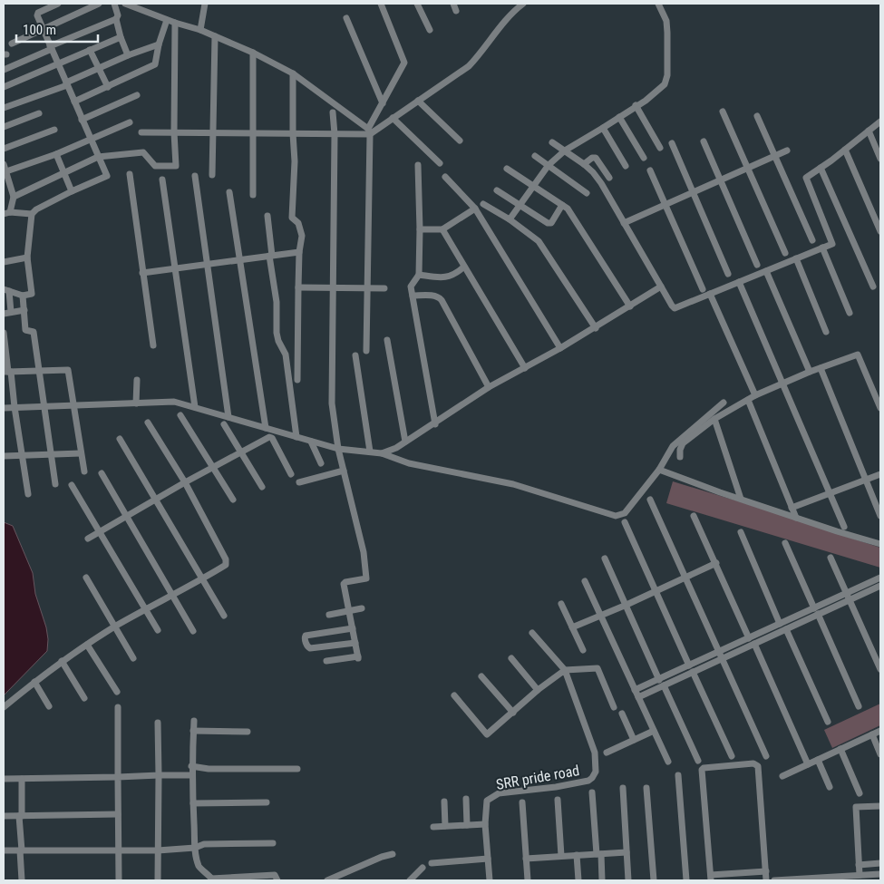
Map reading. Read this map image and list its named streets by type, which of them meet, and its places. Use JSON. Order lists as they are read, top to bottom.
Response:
{
  "streets": {
    "street": ["SRR pride road"]
  },
  "scale_bar": "100 m"
}
